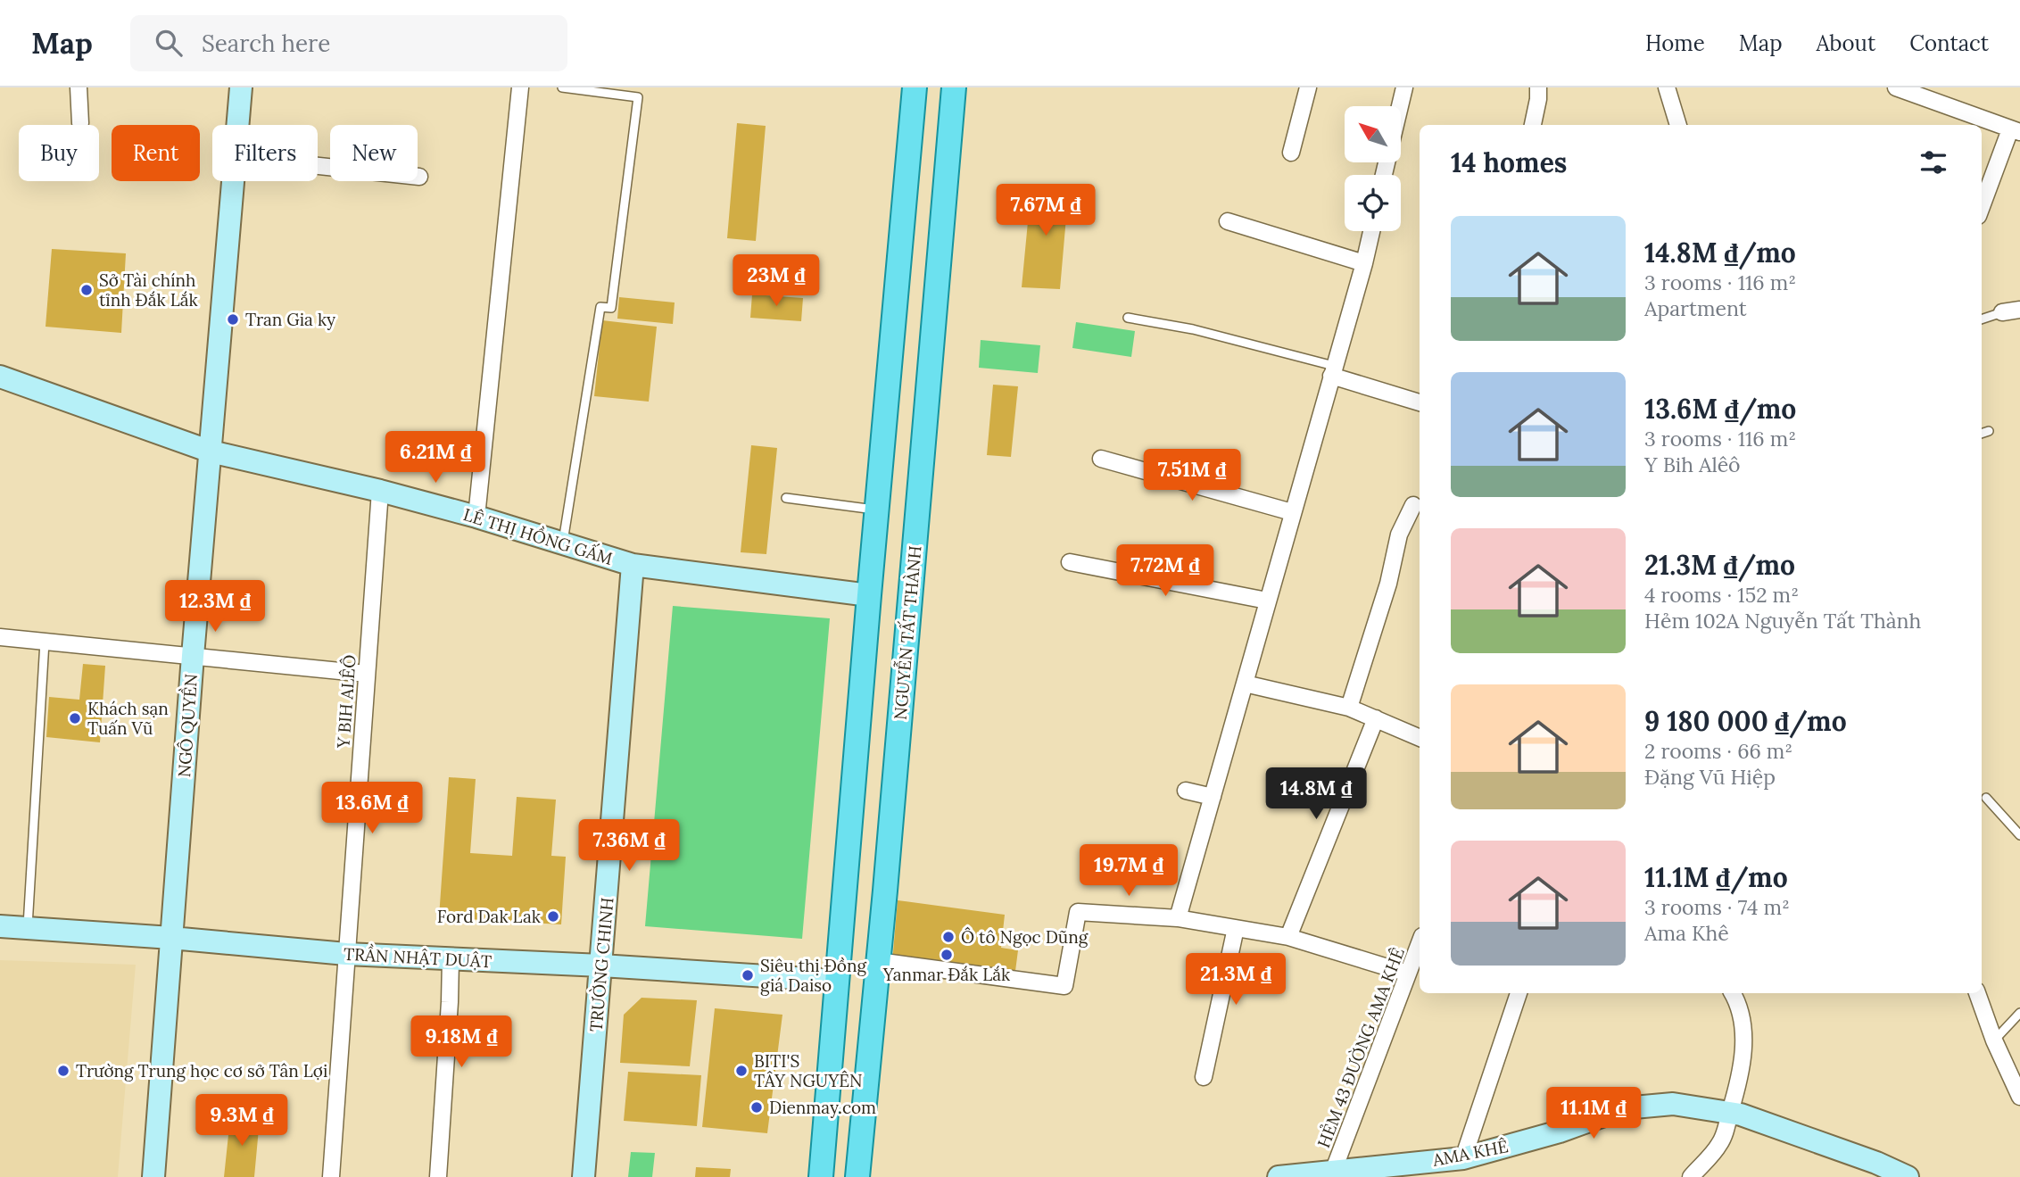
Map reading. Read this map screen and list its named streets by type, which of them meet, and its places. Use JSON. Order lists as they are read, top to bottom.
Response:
{
  "streets": {
    "main road": ["NGUYỄN TẤT THÀNH"],
    "street": [
      "LÊ THỊ HỒNG GẤM",
      "Y BIH ALÊÔ",
      "NGÔ QUYỀN",
      "TRẦN NHẬT DUẬT",
      "TRƯỜNG CHINH",
      "HẺM 43 ĐƯỜNG AMA KHÊ",
      "AMA KHÊ"
    ]
  },
  "crossings": [
    ["LÊ THỊ HỒNG GẤM", "Y BIH ALÊÔ"],
    ["LÊ THỊ HỒNG GẤM", "NGÔ QUYỀN"],
    ["LÊ THỊ HỒNG GẤM", "TRƯỜNG CHINH"],
    ["Y BIH ALÊÔ", "TRẦN NHẬT DUẬT"],
    ["NGÔ QUYỀN", "TRẦN NHẬT DUẬT"],
    ["TRẦN NHẬT DUẬT", "TRƯỜNG CHINH"],
    ["HẺM 43 ĐƯỜNG AMA KHÊ", "AMA KHÊ"]
  ],
  "places": [
    "Sở Tài chính tỉnh Đắk Lắk",
    "Tran Gia ky",
    "Khách sạn Tuấn Vũ",
    "Ford Dak Lak",
    "Ô tô Ngọc Dũng",
    "Yanmar Đắk Lắk",
    "Siêu thị Đồng giá Daiso",
    "Trường Trung học cơ sở Tân Lợi",
    "BITI'S TÂY NGUYÊN",
    "Dienmay.com"
  ],
  "north": "top left",
  "page": {
    "header": "Map",
    "search": "Search here",
    "nav": [
      "Home",
      "Map",
      "About",
      "Contact"
    ],
    "chip": [
      "Buy",
      "Rent",
      "Filters",
      "New"
    ],
    "heading": "14 homes",
    "price": [
      "7.67M ₫",
      "23M ₫",
      "6.21M ₫",
      "7.51M ₫",
      "7.72M ₫",
      "12.3M ₫",
      "14.8M ₫",
      "13.6M ₫",
      "7.36M ₫",
      "19.7M ₫",
      "21.3M ₫",
      "9.18M ₫",
      "11.1M ₫",
      "9.3M ₫"
    ],
    "list": [
      {
        "name": "14.8M ₫/mo",
        "note": "3 rooms · 116 m² · Apartment"
      },
      {
        "name": "13.6M ₫/mo",
        "note": "3 rooms · 116 m² · Y Bih Alêô"
      },
      {
        "name": "21.3M ₫/mo",
        "note": "4 rooms · 152 m² · Hẻm 102A Nguyễn Tất Thành"
      },
      {
        "name": "9 180 000 ₫/mo",
        "note": "2 rooms · 66 m² · Đặng Vũ Hiệp"
      },
      {
        "name": "11.1M ₫/mo",
        "note": "3 rooms · 74 m² · Ama Khê"
      }
    ]
  }
}
